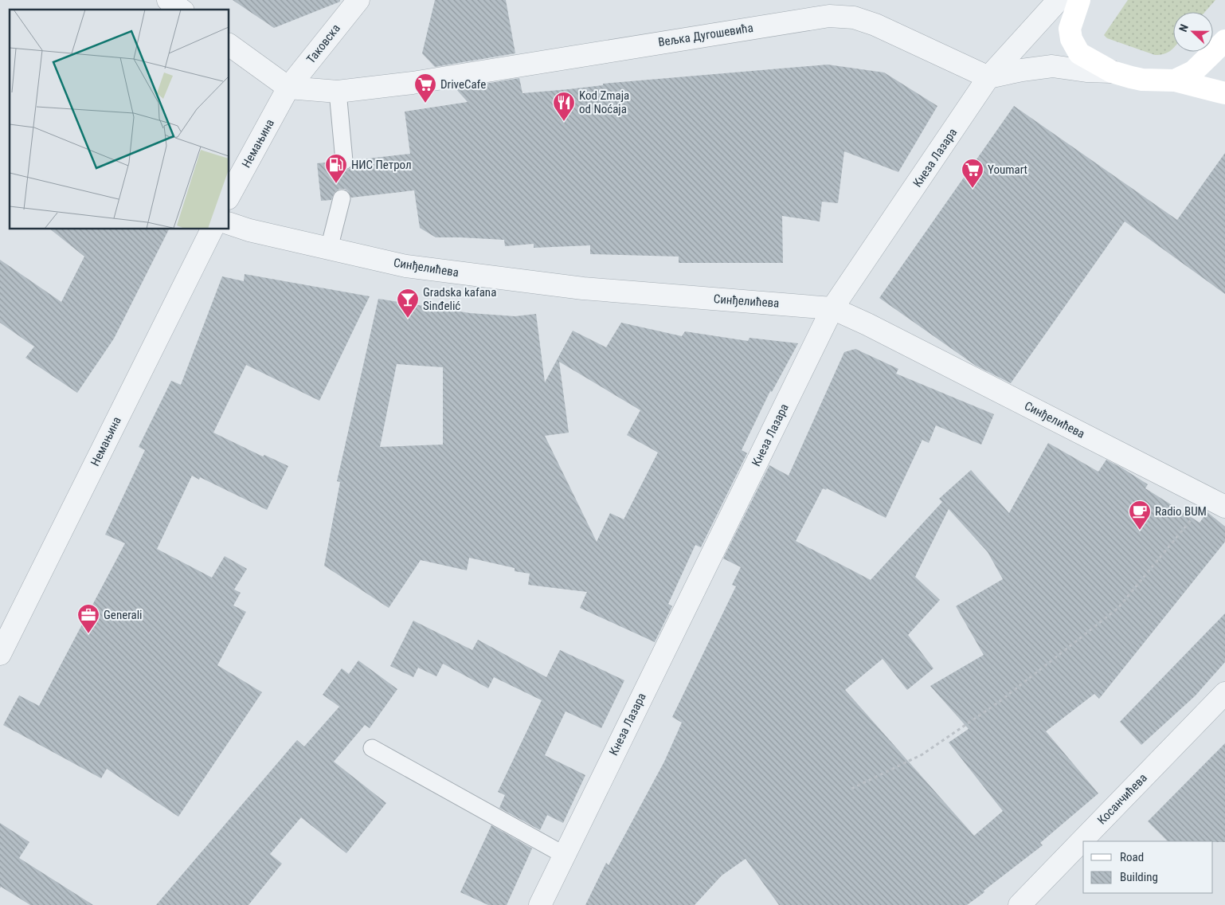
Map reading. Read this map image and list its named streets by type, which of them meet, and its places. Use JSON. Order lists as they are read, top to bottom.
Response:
{
  "streets": {
    "street": [
      "Вељка Дугошевића",
      "Таковска",
      "Немањина",
      "Кнеза Лазара",
      "Синђелићева",
      "Косанчићева"
    ]
  },
  "crossings": [
    ["Вељка Дугошевића", "Таковска"],
    ["Вељка Дугошевића", "Немањина"],
    ["Вељка Дугошевића", "Кнеза Лазара"],
    ["Таковска", "Немањина"],
    ["Кнеза Лазара", "Синђелићева"]
  ],
  "places": {
    "supermarket": ["DriveCafe", "Youmart"],
    "restaurant": ["Kod Zmaja od Noćaja"],
    "fuel station": ["НИС Петрол"],
    "bar": ["Gradska kafana Sinđelić"],
    "cafe": ["Radio BUM"],
    "office": ["Generali"]
  },
  "legend": ["Road", "Building"],
  "north": "left"
}
